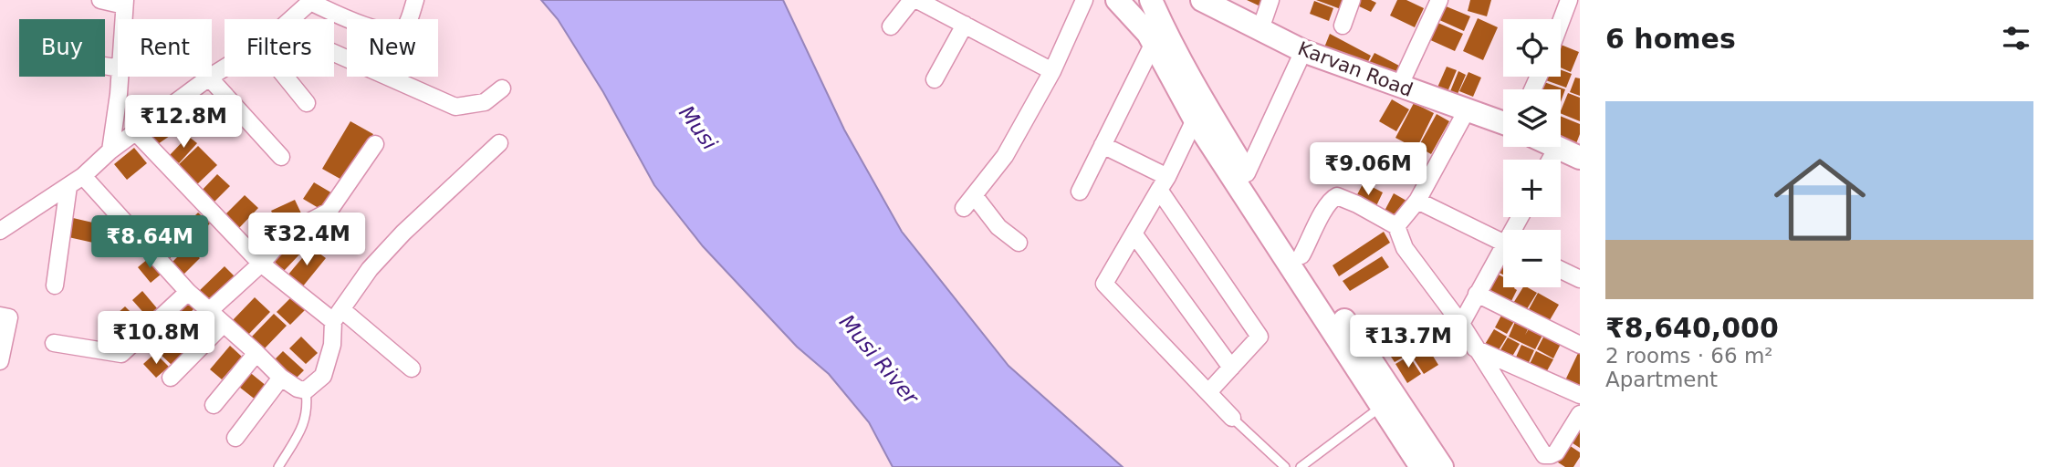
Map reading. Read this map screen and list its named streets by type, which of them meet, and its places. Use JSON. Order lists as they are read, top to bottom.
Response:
{
  "streets": {
    "street": ["Karvan Road"]
  },
  "water": ["Musi", "Musi River"],
  "page": {
    "heading": "6 homes",
    "map_buttons": ["+", "−"],
    "chip": [
      "Buy",
      "Rent",
      "Filters",
      "New"
    ],
    "list": [
      {
        "name": "₹8,640,000",
        "note": "2 rooms · 66 m² · Apartment"
      }
    ],
    "price": [
      "₹12.8M",
      "₹9.06M",
      "₹32.4M",
      "₹8.64M",
      "₹10.8M",
      "₹13.7M"
    ]
  }
}
